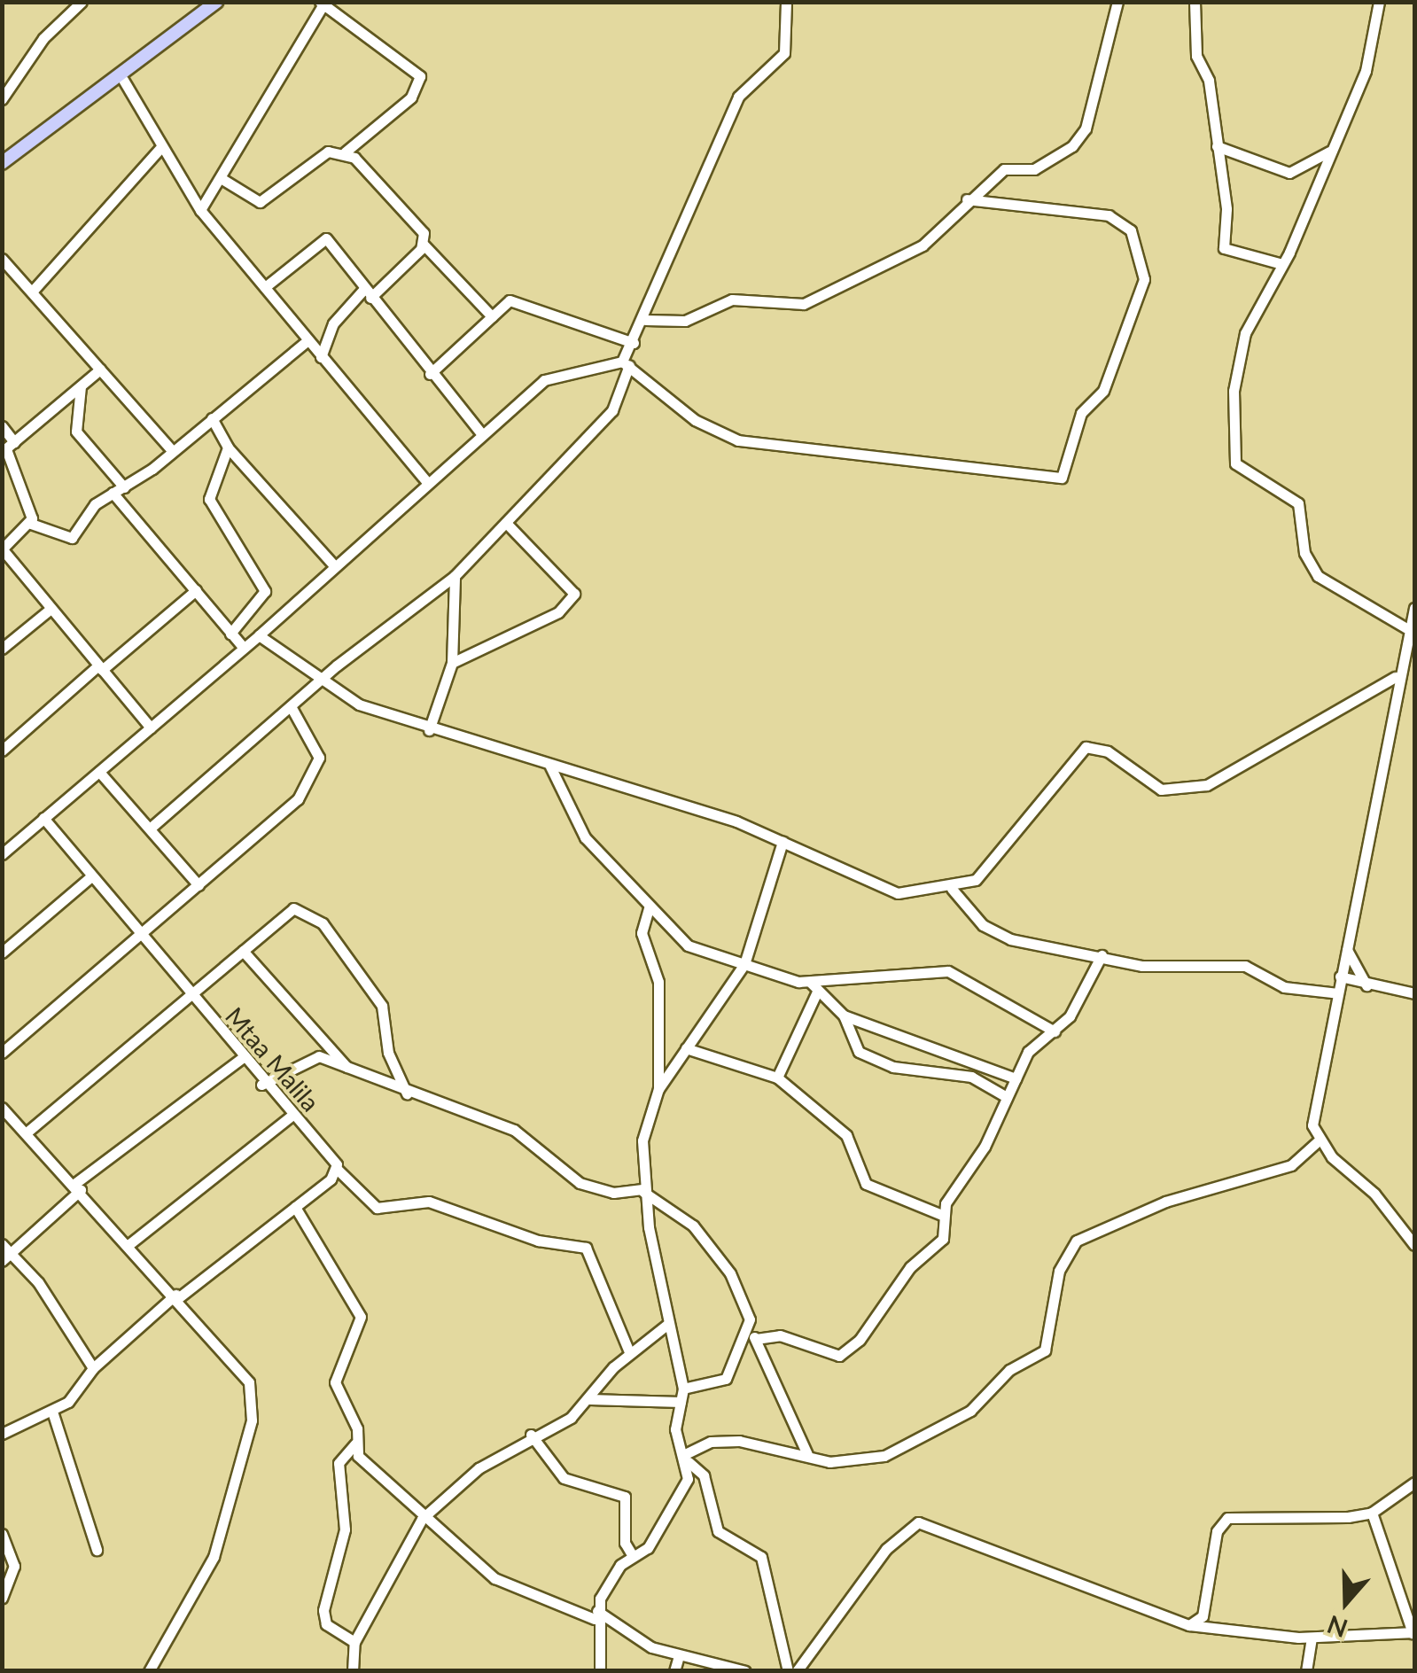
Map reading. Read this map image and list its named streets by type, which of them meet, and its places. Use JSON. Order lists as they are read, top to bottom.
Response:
{
  "streets": {
    "street": ["Mtaa Malila"]
  },
  "north": "bottom"
}
